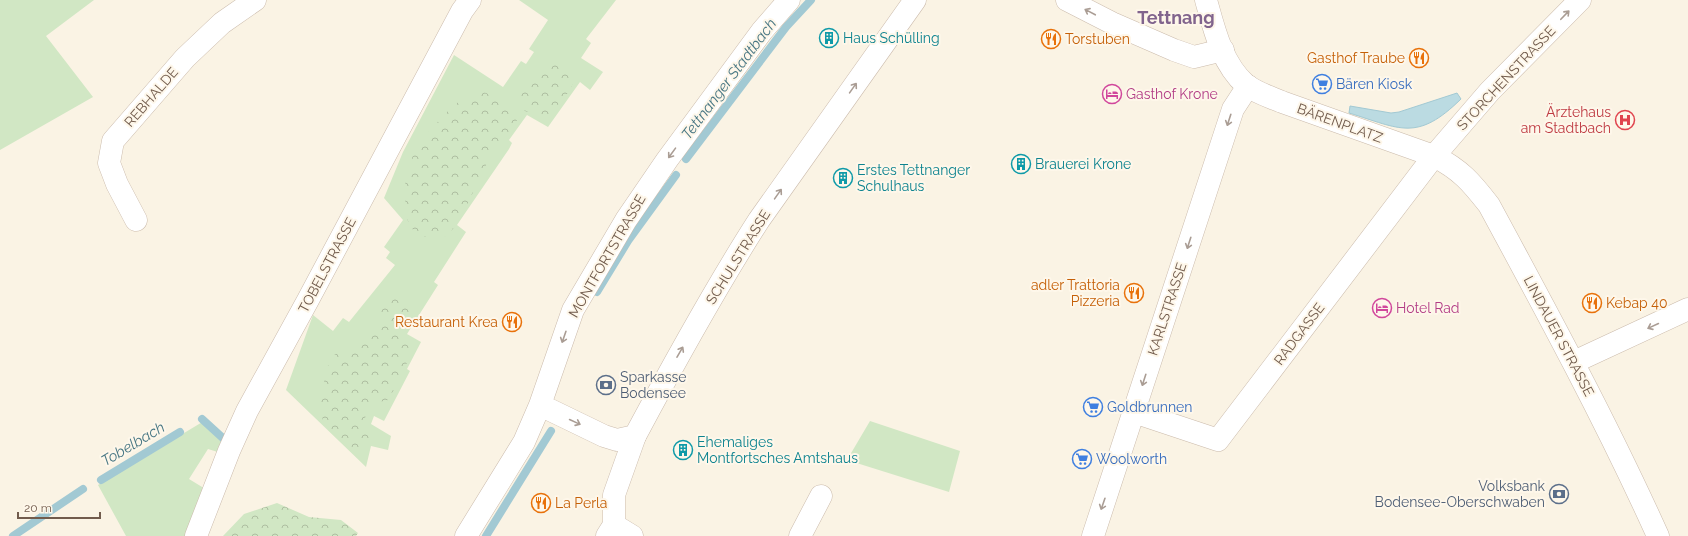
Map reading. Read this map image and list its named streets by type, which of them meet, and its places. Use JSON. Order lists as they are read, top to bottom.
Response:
{
  "streets": {
    "street": [
      "STORCHENSTRASSE",
      "REBHALDE",
      "BÄRENPLATZ",
      "MONTFORTSTRASSE",
      "SCHULSTRASSE",
      "TOBELSTRASSE",
      "KARLSTRASSE",
      "RADGASSE",
      "LINDAUER STRASSE"
    ]
  },
  "crossings": [
    ["STORCHENSTRASSE", "BÄRENPLATZ"],
    ["STORCHENSTRASSE", "RADGASSE"],
    ["STORCHENSTRASSE", "LINDAUER STRASSE"],
    ["BÄRENPLATZ", "KARLSTRASSE"],
    ["BÄRENPLATZ", "RADGASSE"],
    ["BÄRENPLATZ", "LINDAUER STRASSE"],
    ["KARLSTRASSE", "RADGASSE"],
    ["RADGASSE", "LINDAUER STRASSE"]
  ],
  "one_way": [
    "STORCHENSTRASSE",
    "MONTFORTSTRASSE",
    "SCHULSTRASSE",
    "KARLSTRASSE"
  ],
  "districts": ["Tettnang"],
  "water": ["Tettnanger Stadtbach", "Tobelbach"],
  "places": {
    "building": [
      "Haus Schülling",
      "Brauerei Krone",
      "Erstes Tettnanger Schulhaus",
      "Ehemaliges Montfortsches Amtshaus"
    ],
    "restaurant": [
      "Torstuben",
      "Gasthof Traube",
      "adler Trattoria Pizzeria",
      "Kebap 40",
      "Restaurant Krea",
      "La Perla"
    ],
    "supermarket": ["Bären Kiosk", "Goldbrunnen", "Woolworth"],
    "hotel": ["Gasthof Krone", "Hotel Rad"],
    "hospital": ["Ärztehaus am Stadtbach"],
    "bank": ["Sparkasse Bodensee", "Volksbank Bodensee-Oberschwaben"]
  },
  "scale_bar": "20 m"
}
